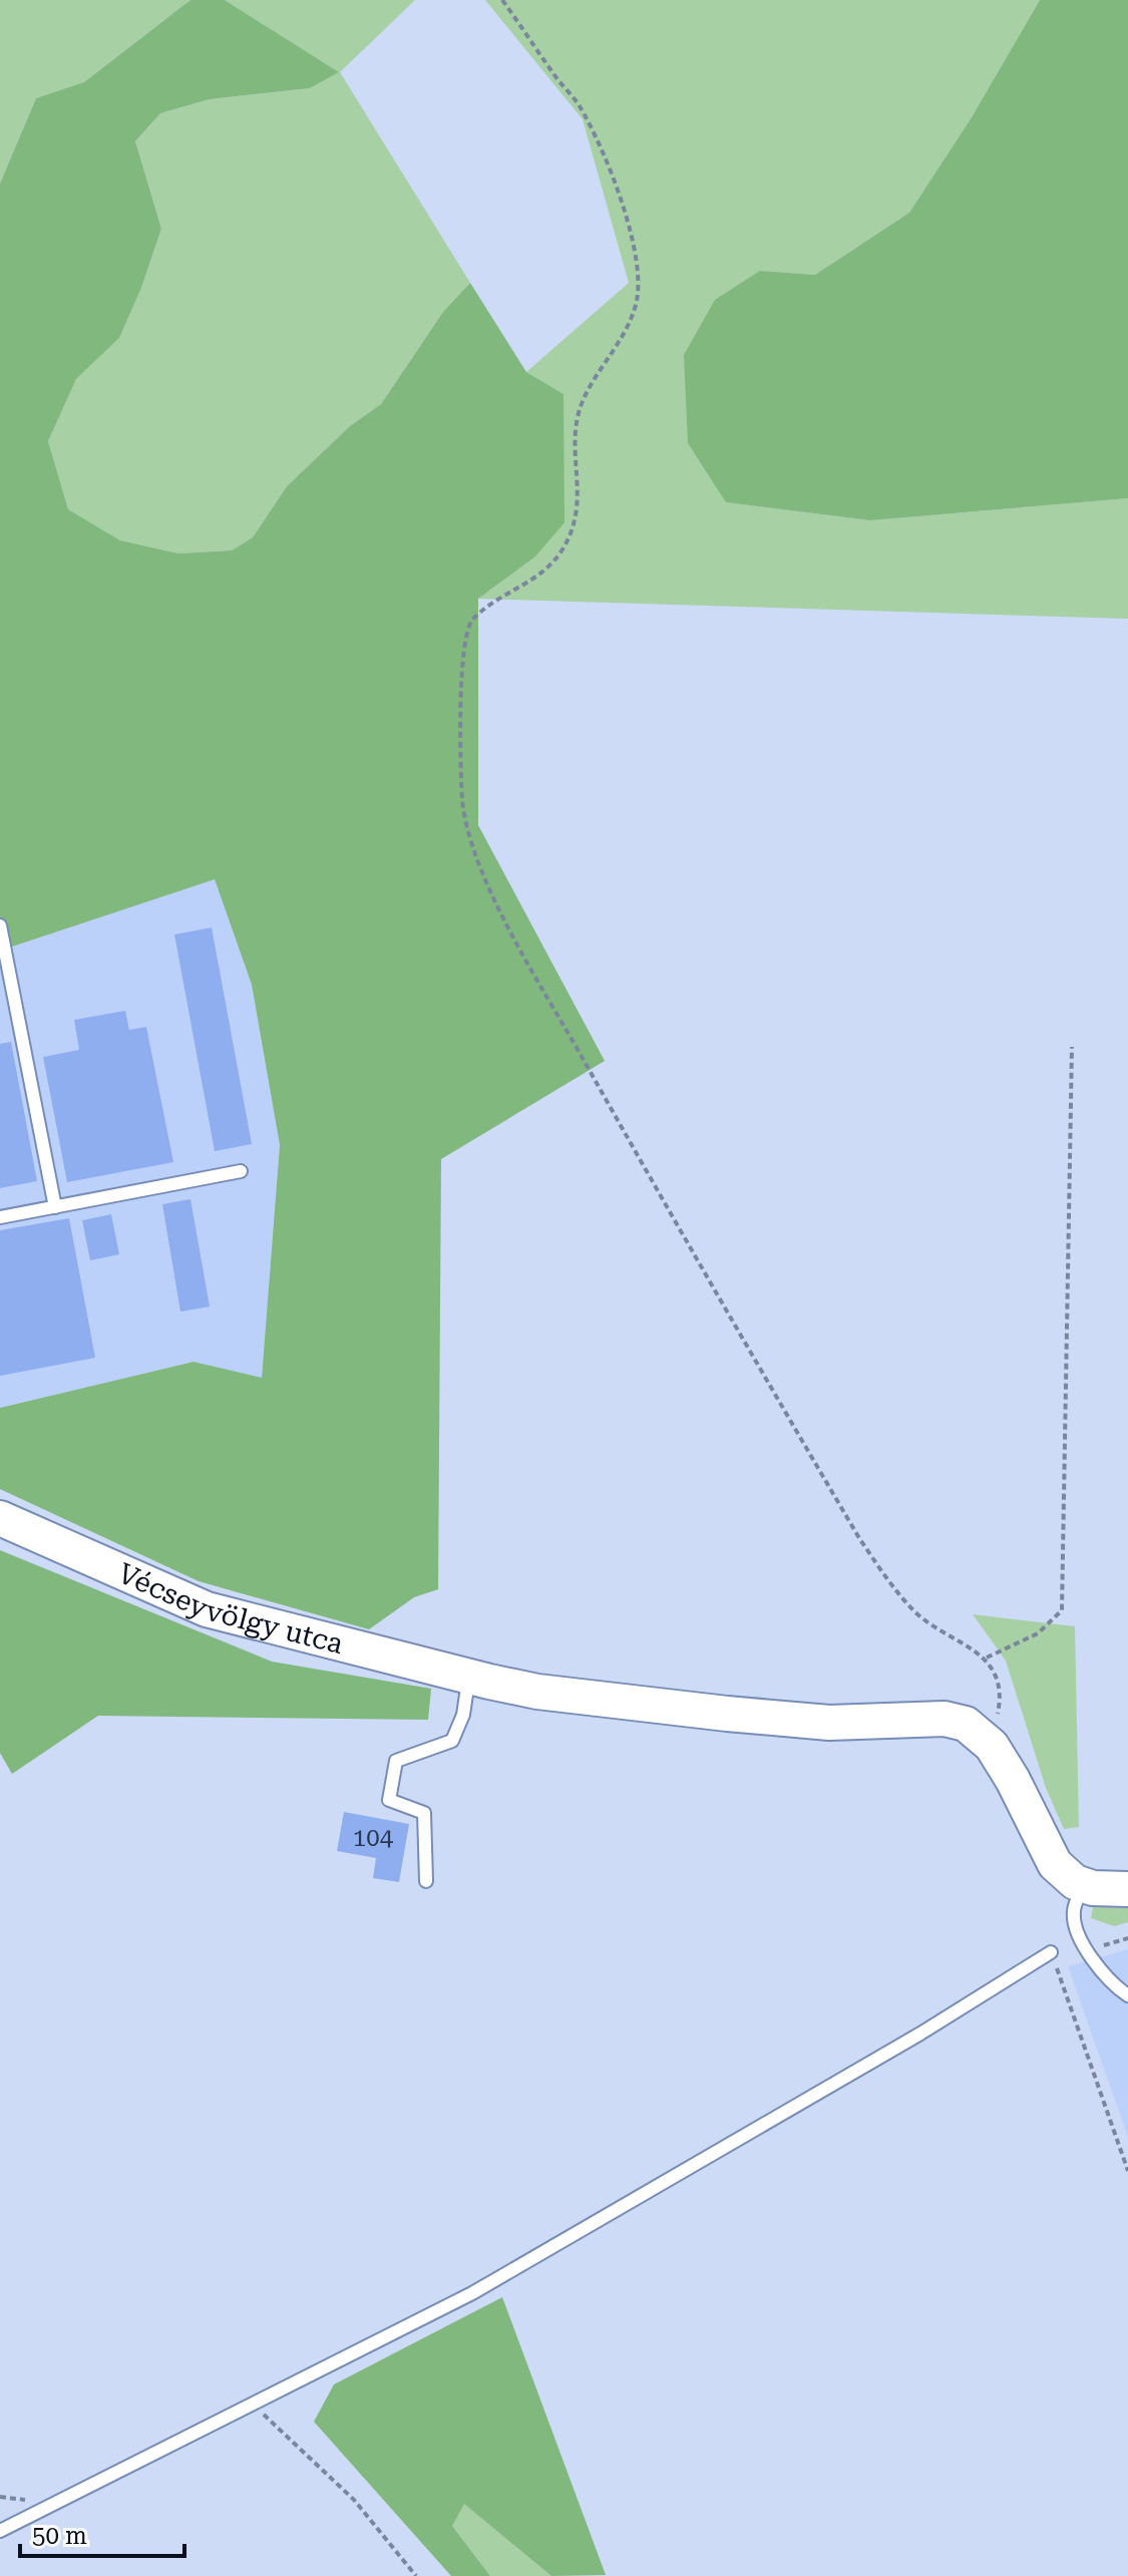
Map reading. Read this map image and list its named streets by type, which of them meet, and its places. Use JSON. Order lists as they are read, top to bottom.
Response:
{
  "streets": {
    "main road": ["Vécseyvölgy utca"]
  },
  "house_numbers": ["104"],
  "scale_bar": "50 m"
}
